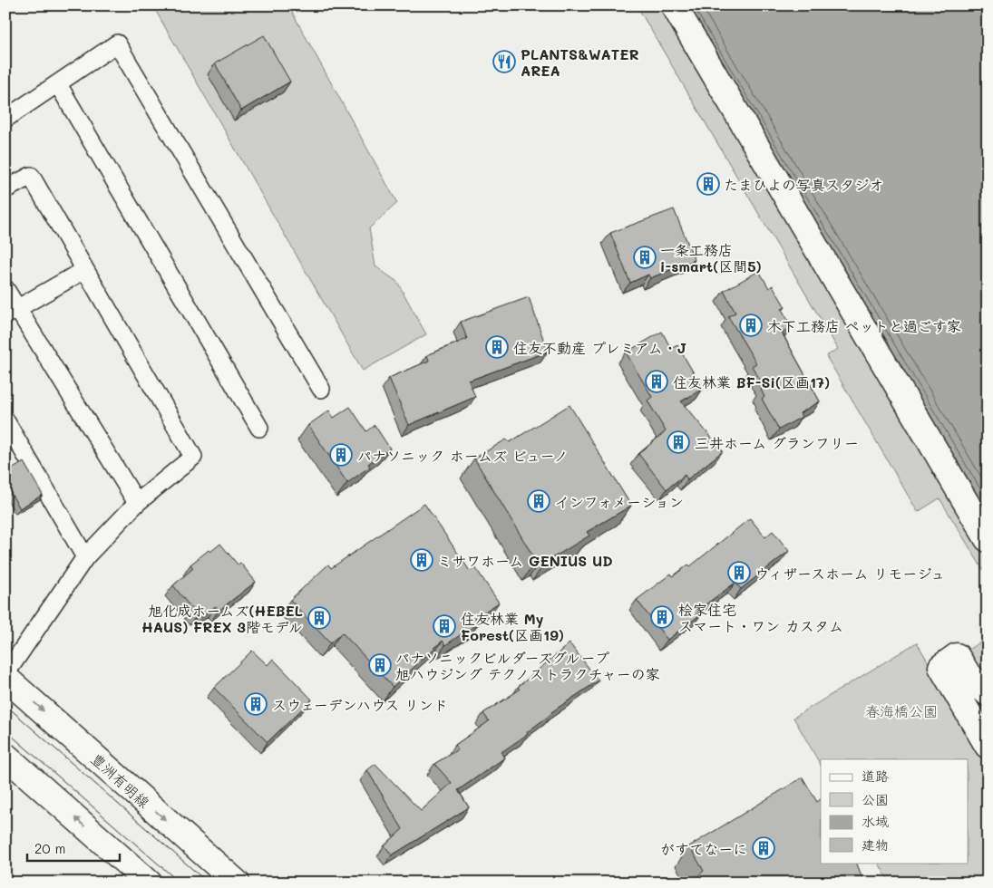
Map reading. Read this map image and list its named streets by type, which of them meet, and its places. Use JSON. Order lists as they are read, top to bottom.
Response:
{
  "streets": {
    "street": ["豊洲有明線"]
  },
  "parks": ["春海橋公園"],
  "places": {
    "restaurant": ["PLANTS&WATER AREA"],
    "building": [
      "たまひよの写真スタジオ",
      "一条工務店 i-smart(区間5)",
      "木下工務店 ペットと過ごす家",
      "住友不動産 プレミアム・J",
      "住友林業 BF-Si(区画17)",
      "三井ホーム グランフリー",
      "パナソニック ホームズ ビューノ",
      "インフォメーション",
      "ミサワホーム GENIUS UD",
      "ウィザースホーム リモージュ",
      "桧家住宅 スマート・ワン カスタム",
      "旭化成ホームズ(HEBEL HAUS) FREX 3階モデル",
      "住友林業 My Forest(区画19)",
      "パナソニックビルダーズグループ 旭ハウジング テクノストラクチャーの家",
      "スウェーデンハウス リンド",
      "がすてなーに"
    ]
  },
  "legend": [
    "道路",
    "公園",
    "水域",
    "建物"
  ],
  "scale_bar": "20 m"
}
